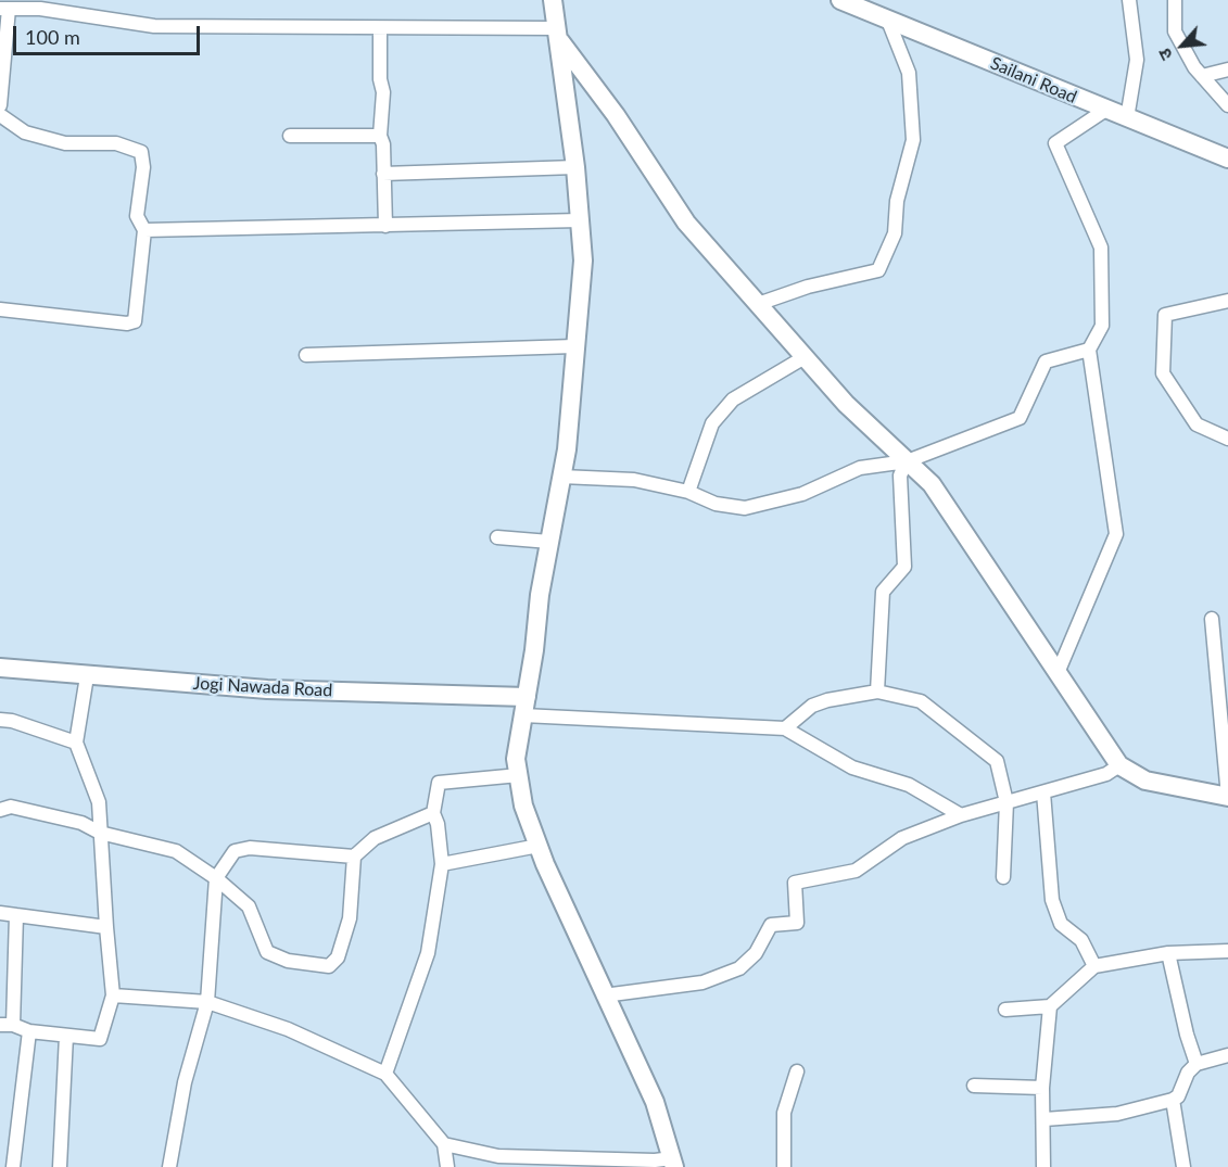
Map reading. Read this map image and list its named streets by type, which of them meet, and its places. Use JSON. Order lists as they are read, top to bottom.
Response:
{
  "streets": {
    "street": ["Sailani Road", "Jogi Nawada Road"]
  },
  "scale_bar": "100 m",
  "north": "bottom left"
}
